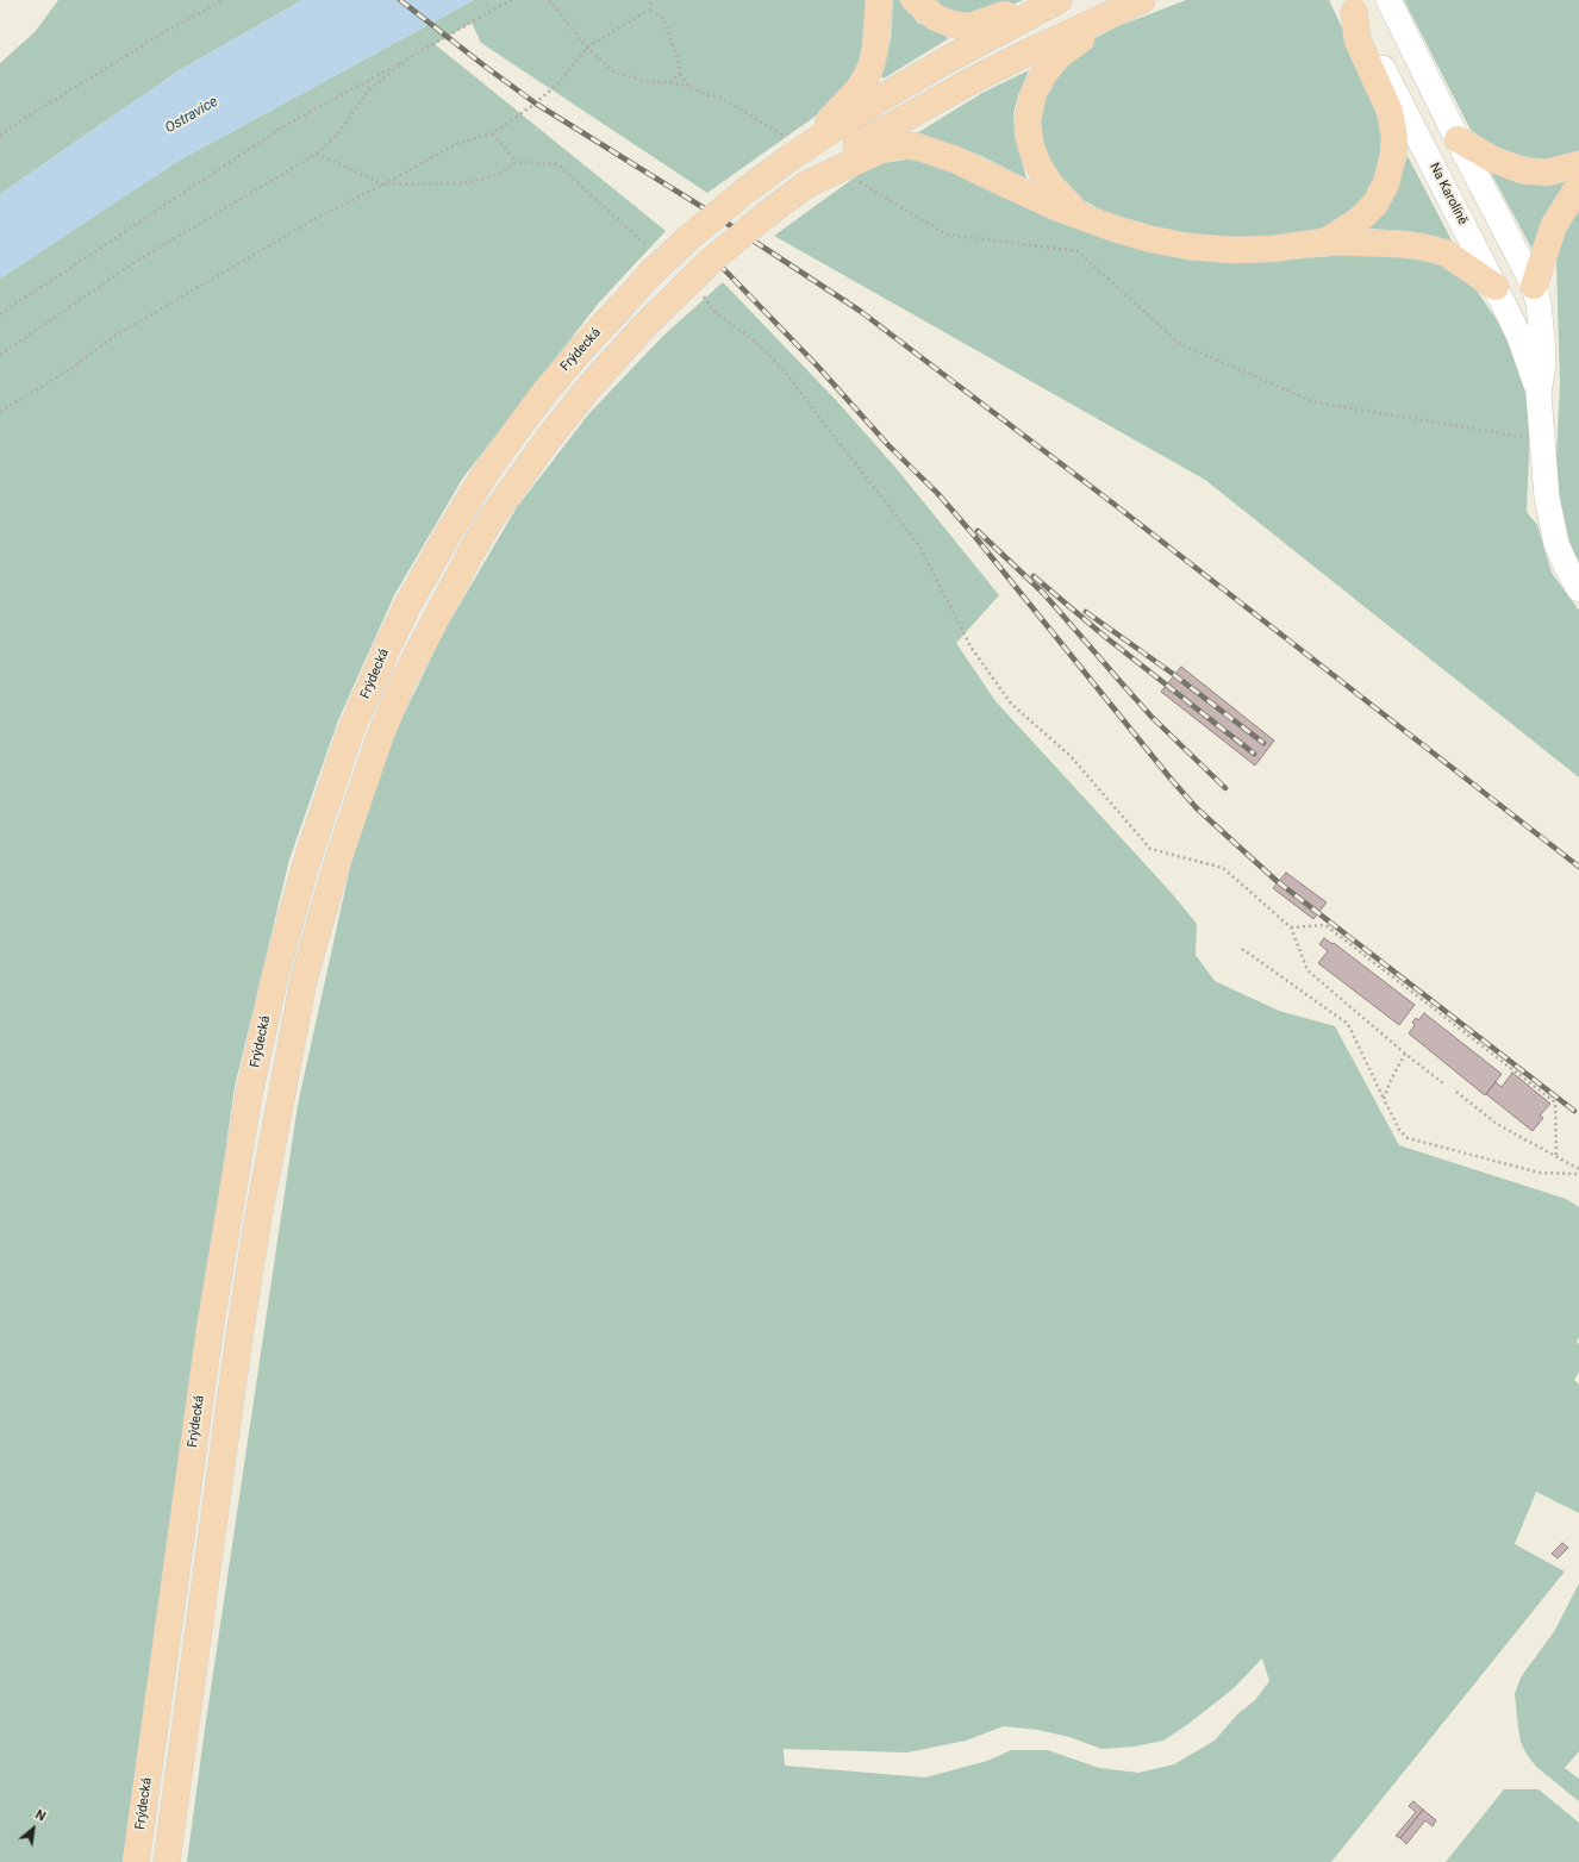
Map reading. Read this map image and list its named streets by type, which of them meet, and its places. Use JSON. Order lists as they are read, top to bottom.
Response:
{
  "streets": {
    "main road": ["Frýdecká"],
    "street": ["Na Karolíně"]
  },
  "water": ["Ostravice"],
  "north": "top right"
}
